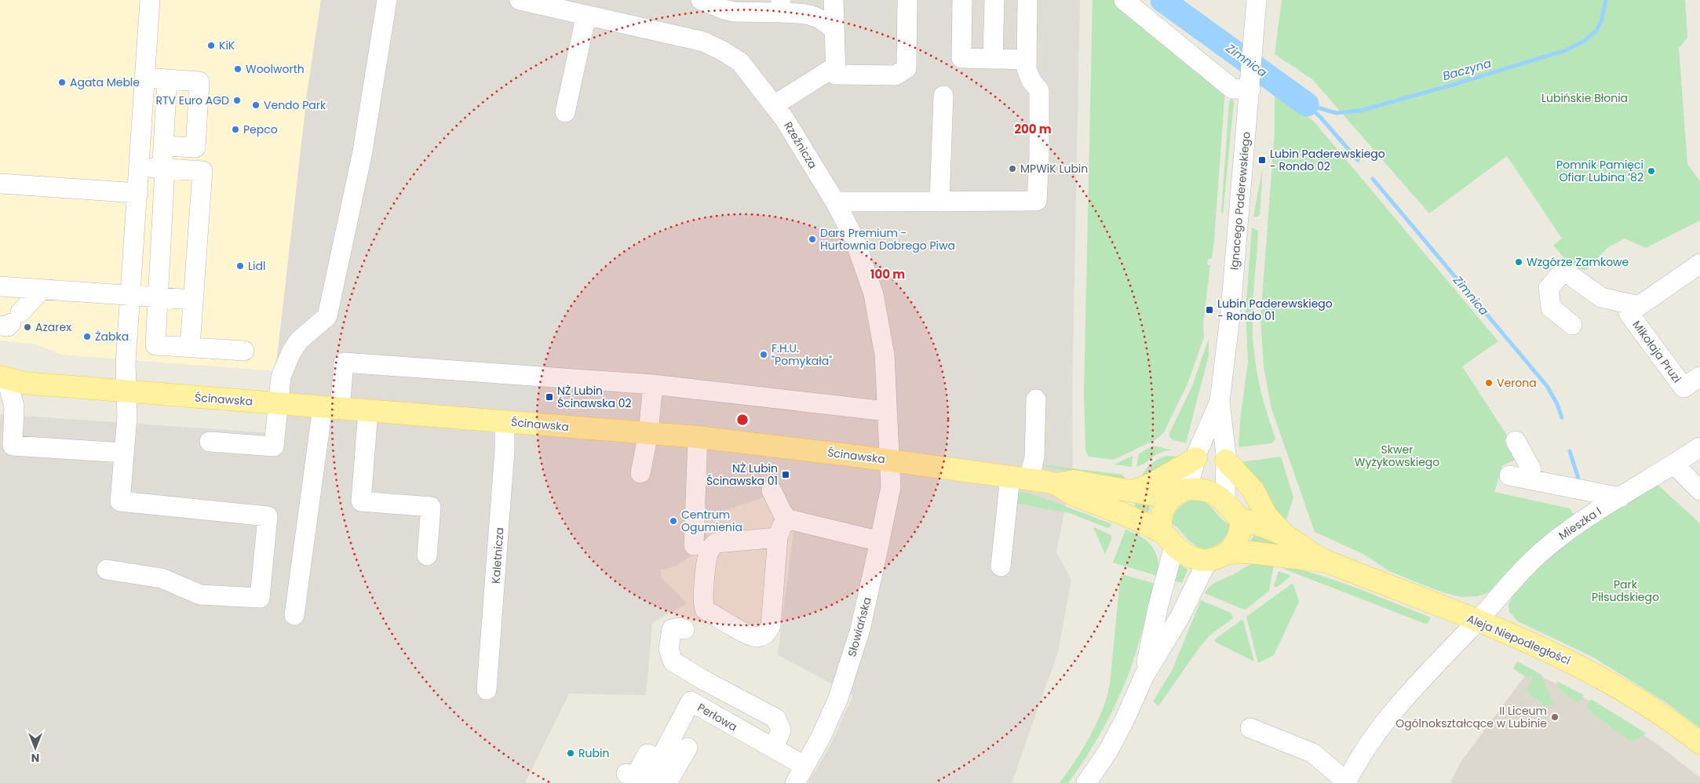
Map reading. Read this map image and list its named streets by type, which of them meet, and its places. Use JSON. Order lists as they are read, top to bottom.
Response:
{
  "streets": {
    "main road": ["Ścinawska", "Aleja Niepodległości"],
    "street": [
      "Rzeźnicza",
      "Ignacego Paderewskiego",
      "Mikołaja Pruzi",
      "Mieszka I",
      "Kaletnicza",
      "Słowiańska",
      "Perłowa"
    ]
  },
  "crossings": [
    ["Rzeźnicza", "Ścinawska"],
    ["Rzeźnicza", "Słowiańska"],
    ["Ignacego Paderewskiego", "Ścinawska"],
    ["Ignacego Paderewskiego", "Aleja Niepodległości"],
    ["Ścinawska", "Kaletnicza"],
    ["Ścinawska", "Słowiańska"],
    ["Ścinawska", "Aleja Niepodległości"],
    ["Mieszka I", "Aleja Niepodległości"],
    ["Słowiańska", "Perłowa"]
  ],
  "water": ["Zimnica", "Baczyna"],
  "parks": ["Lubińskie Błonia", "Skwer Wyżykowskiego", "Park Piłsudskiego"],
  "places": {
    "other": [
      "KiK",
      "Woolworth",
      "Agata Meble",
      "RTV Euro AGD",
      "Vendo Park",
      "Pepco",
      "MPWiK Lubin",
      "Pomnik Pamięci Ofiar Lubina ’82",
      "Dars Premium - Hurtownia Dobrego Piwa",
      "Wzgórze Zamkowe",
      "Lidl",
      "Azarex",
      "Żabka",
      "F.H.U. \"Pomykała\"",
      "Verona",
      "Centrum Ogumienia",
      "II Liceum Ogólnokształcące w Lubinie",
      "Rubin"
    ],
    "transit": [
      "Lubin Paderewskiego - Rondo 02",
      "Lubin Paderewskiego - Rondo 01",
      "NŻ Lubin Ścinawska 02",
      "NŻ Lubin Ścinawska 01"
    ]
  },
  "north": "bottom",
  "rings": ["200 m", "100 m"]
}
